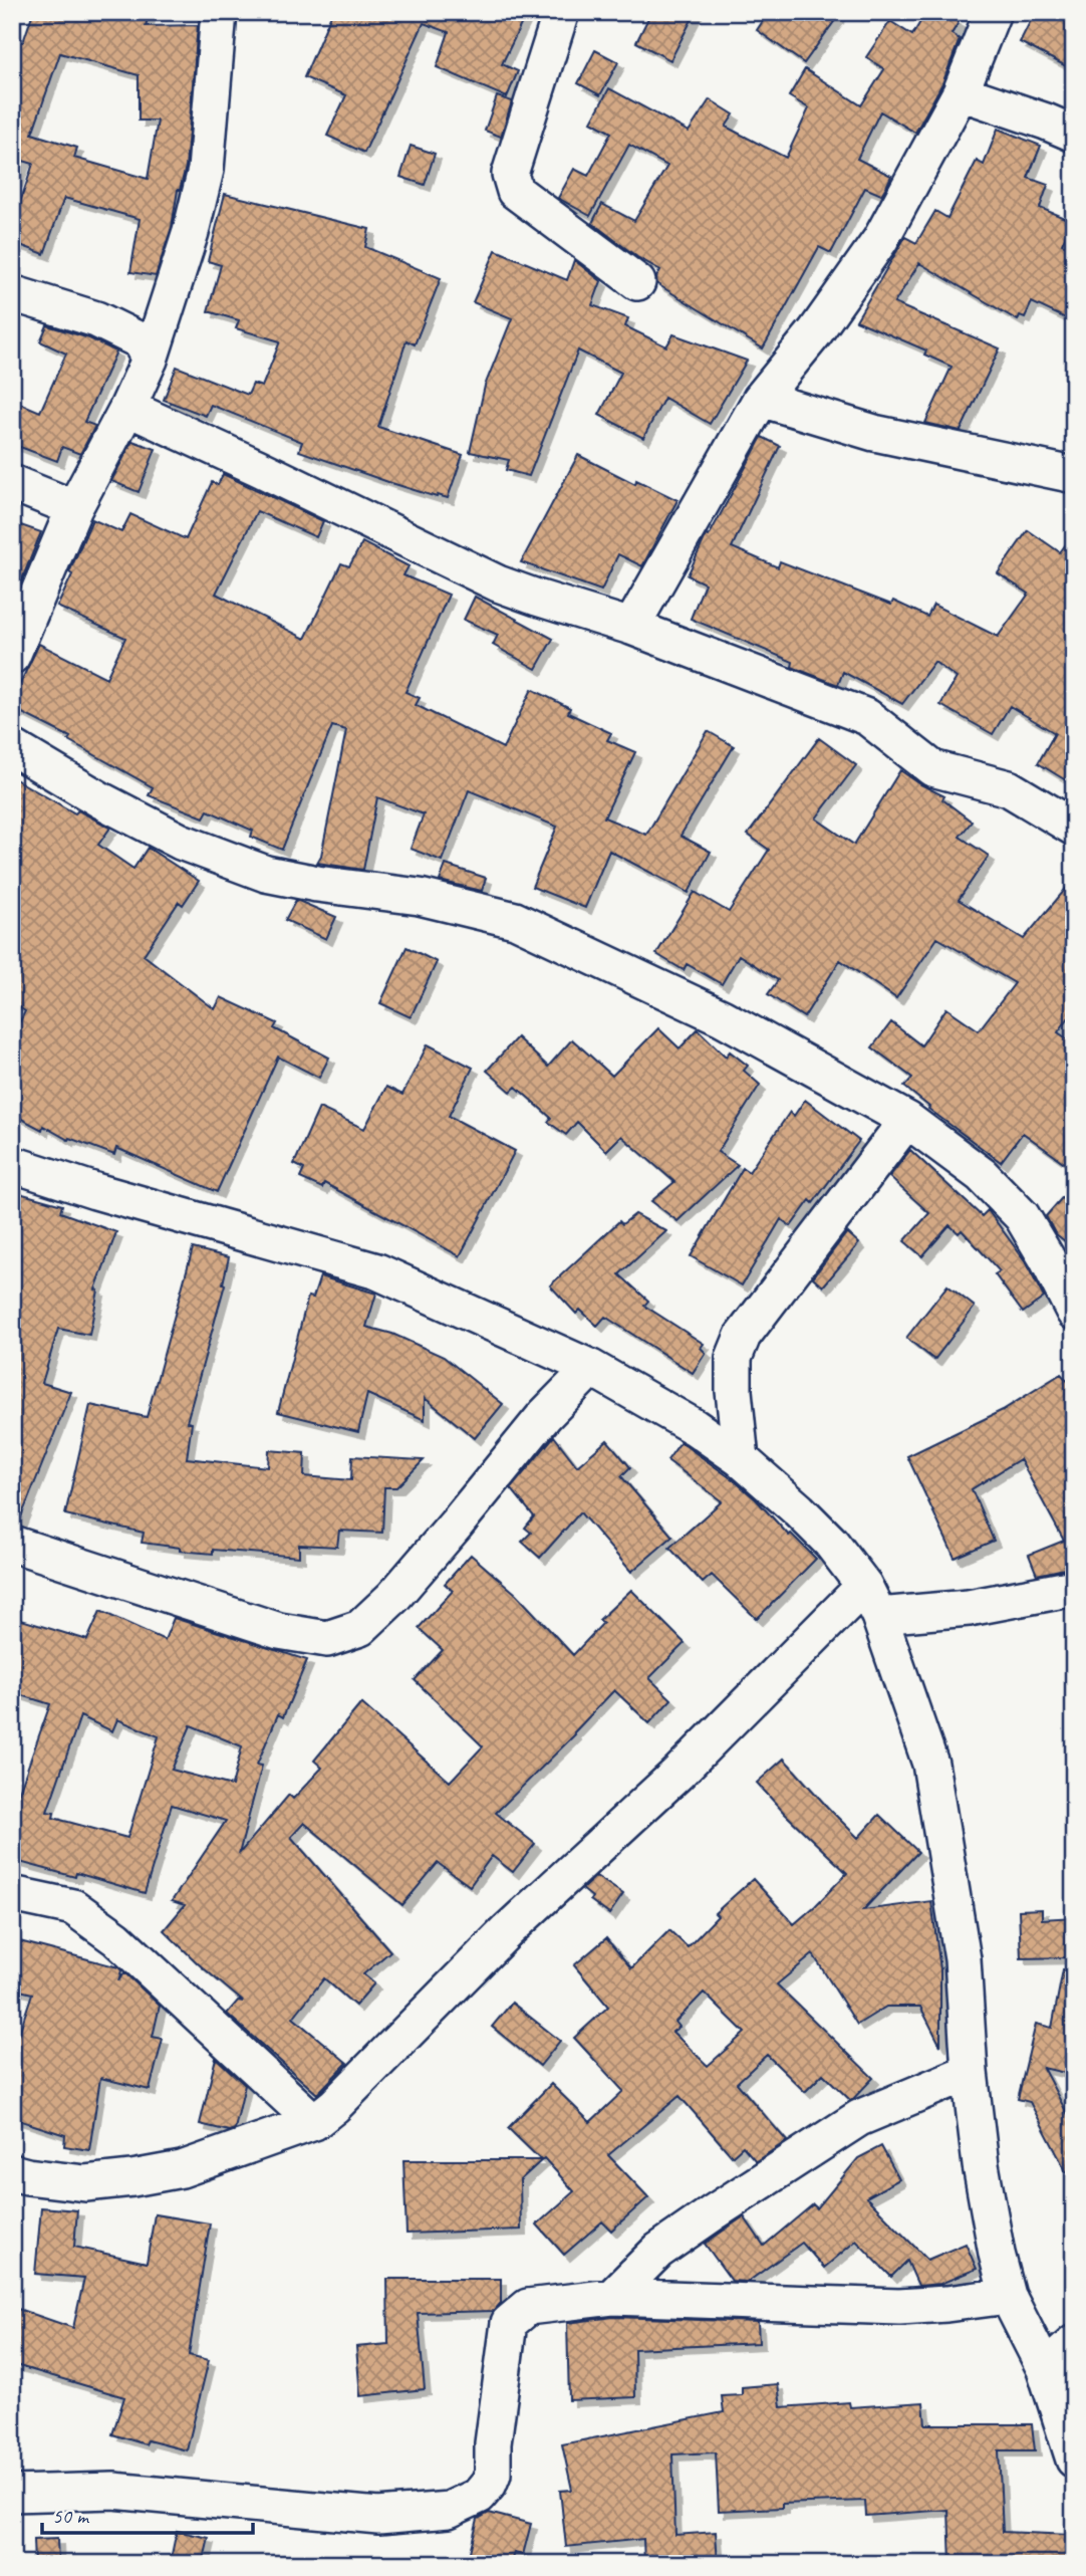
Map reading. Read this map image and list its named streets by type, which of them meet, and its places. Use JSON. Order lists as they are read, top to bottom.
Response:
{
  "scale_bar": "50 m"
}
